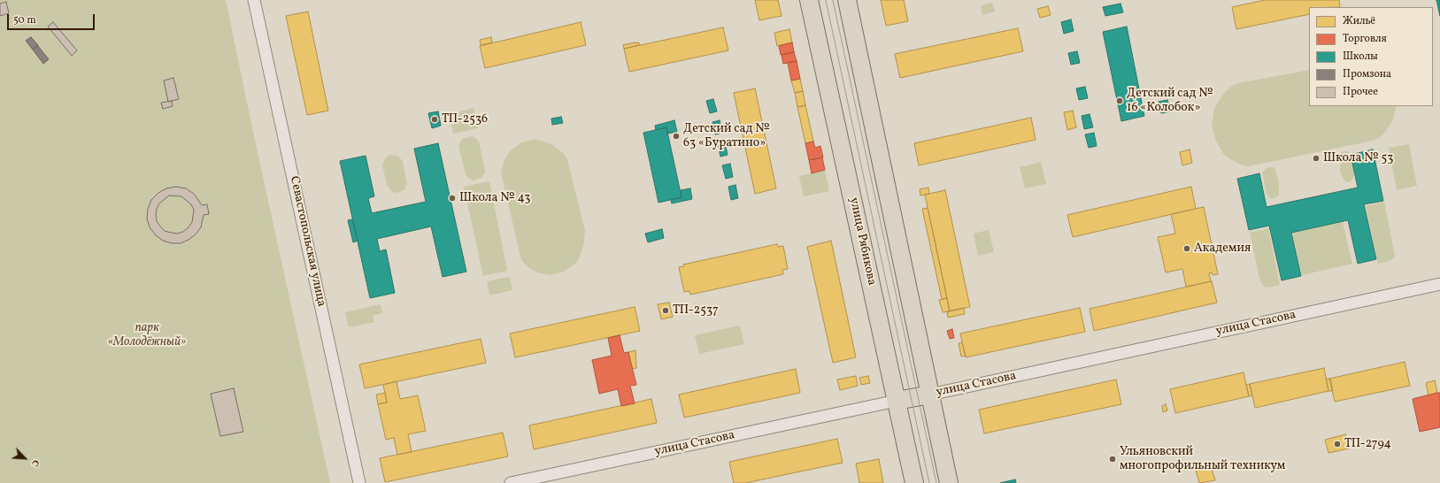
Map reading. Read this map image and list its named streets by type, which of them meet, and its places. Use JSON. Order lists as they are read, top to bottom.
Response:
{
  "streets": {
    "main road": ["улица Рябикова", "улица Стасова"],
    "street": ["Севастопольская улица"]
  },
  "crossings": [
    ["улица Рябикова", "улица Стасова"]
  ],
  "parks": ["парк «Молодёжный»"],
  "places": [
    "Детский сад № 16 «Колобок»",
    "ТП-2536",
    "Детский сад № 63 «Буратино»",
    "Школа № 53",
    "Школа № 43",
    "Академия",
    "ТП-2537",
    "ТП-2794",
    "Ульяновский многопрофильный техникум"
  ],
  "legend": [
    "Жильё",
    "Торговля",
    "Школы",
    "Промзона",
    "Прочее"
  ],
  "scale_bar": "50 m",
  "north": "bottom right"
}
